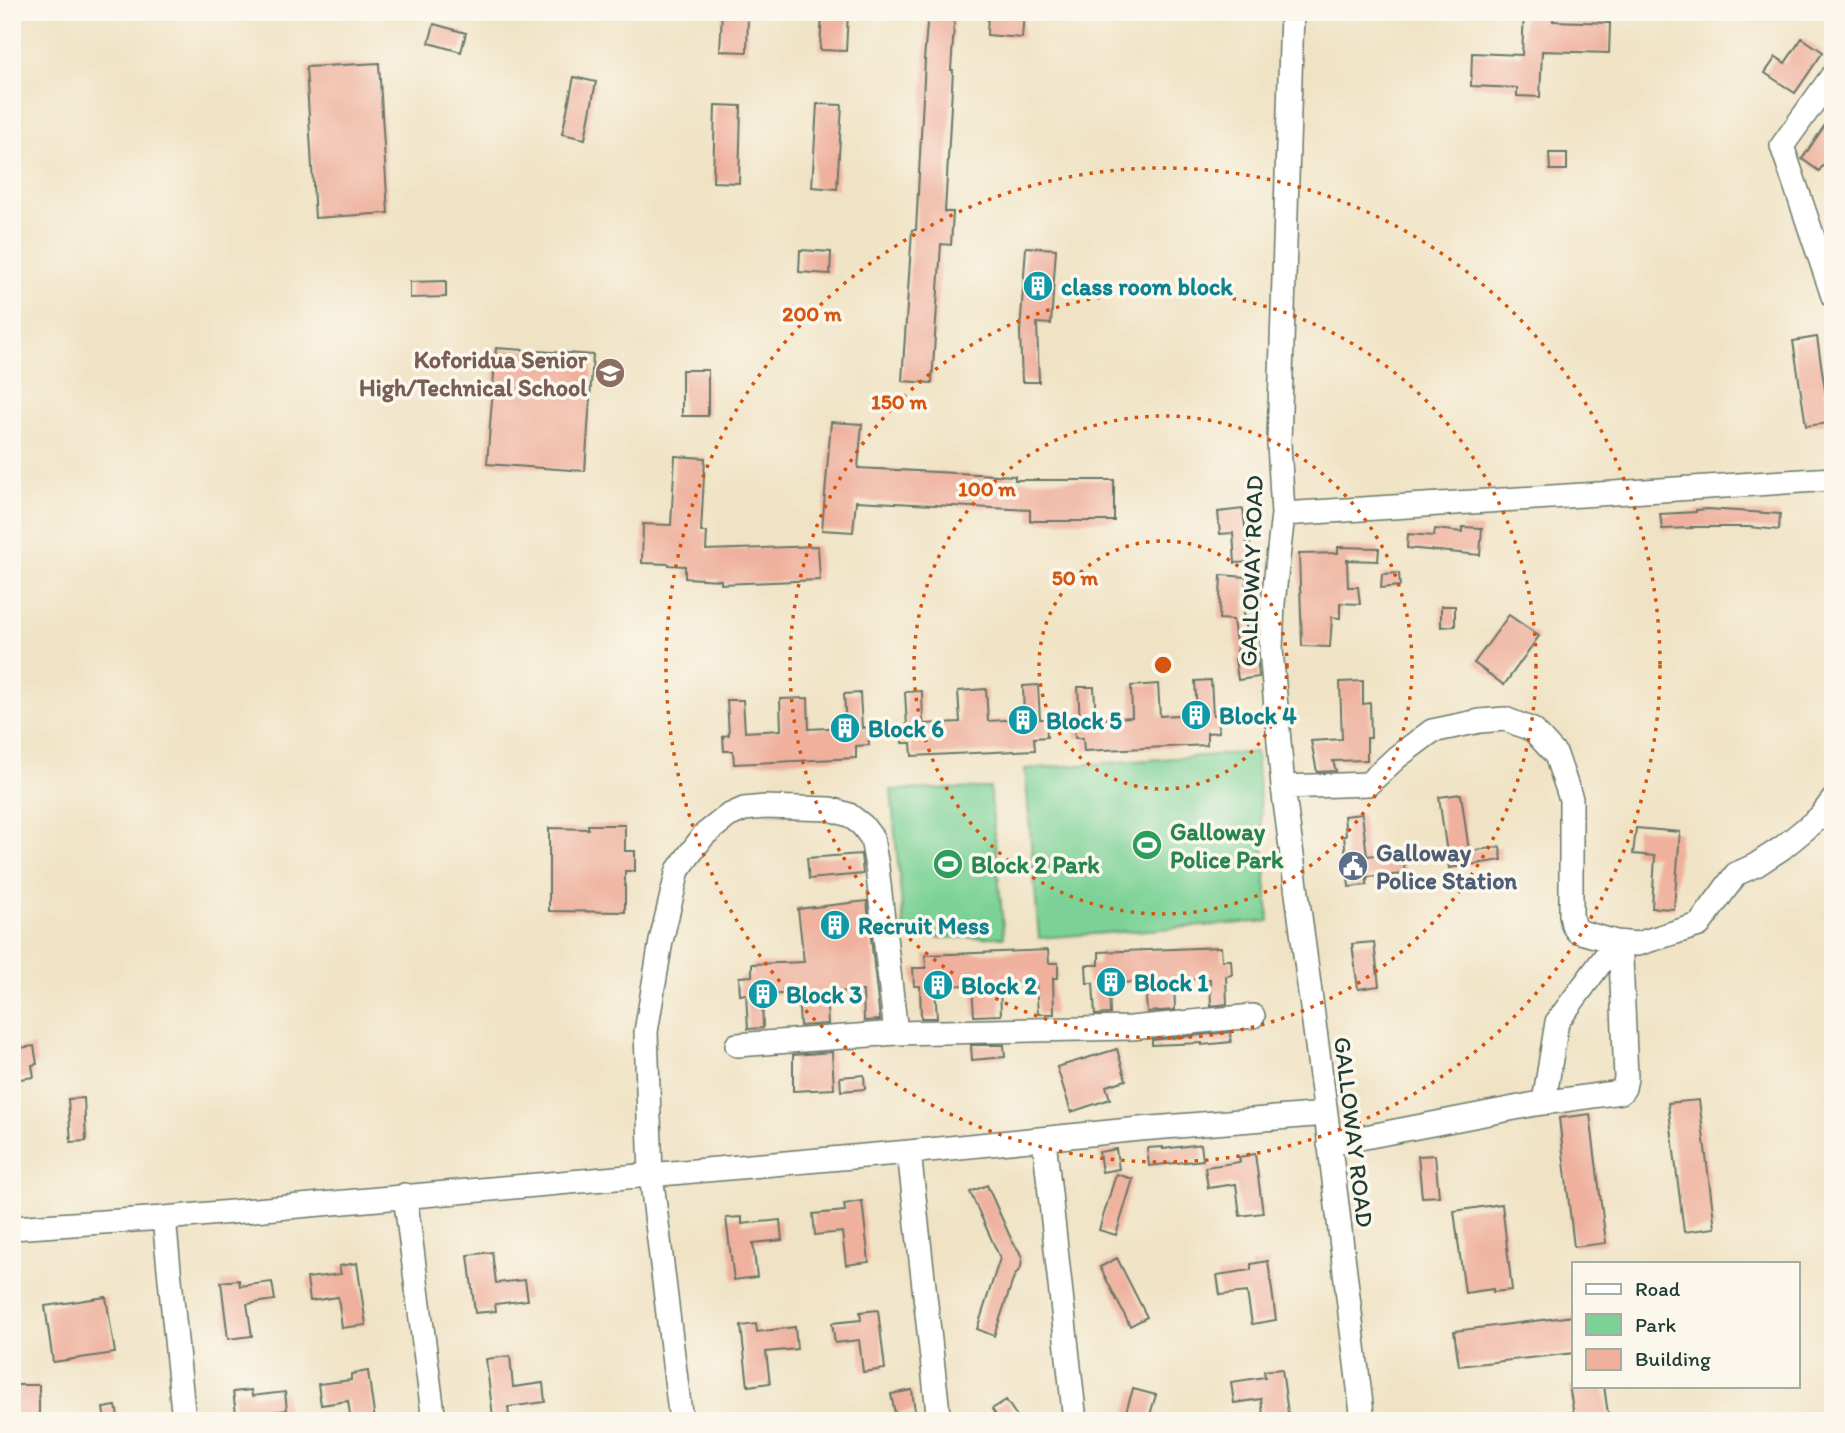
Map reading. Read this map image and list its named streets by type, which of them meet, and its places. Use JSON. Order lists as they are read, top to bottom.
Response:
{
  "streets": {
    "street": ["GALLOWAY ROAD"]
  },
  "places": {
    "building": [
      "class room block",
      "Block 4",
      "Block 5",
      "Block 6",
      "Recruit Mess",
      "Block 1",
      "Block 2",
      "Block 3"
    ],
    "school or university": ["Koforidua Senior High/Technical School"],
    "sports": ["Galloway Police Park", "Block 2 Park"],
    "public building": ["Galloway Police Station"]
  },
  "legend": ["Road", "Park", "Building"],
  "rings": [
    "200 m",
    "150 m",
    "100 m",
    "50 m"
  ]
}
